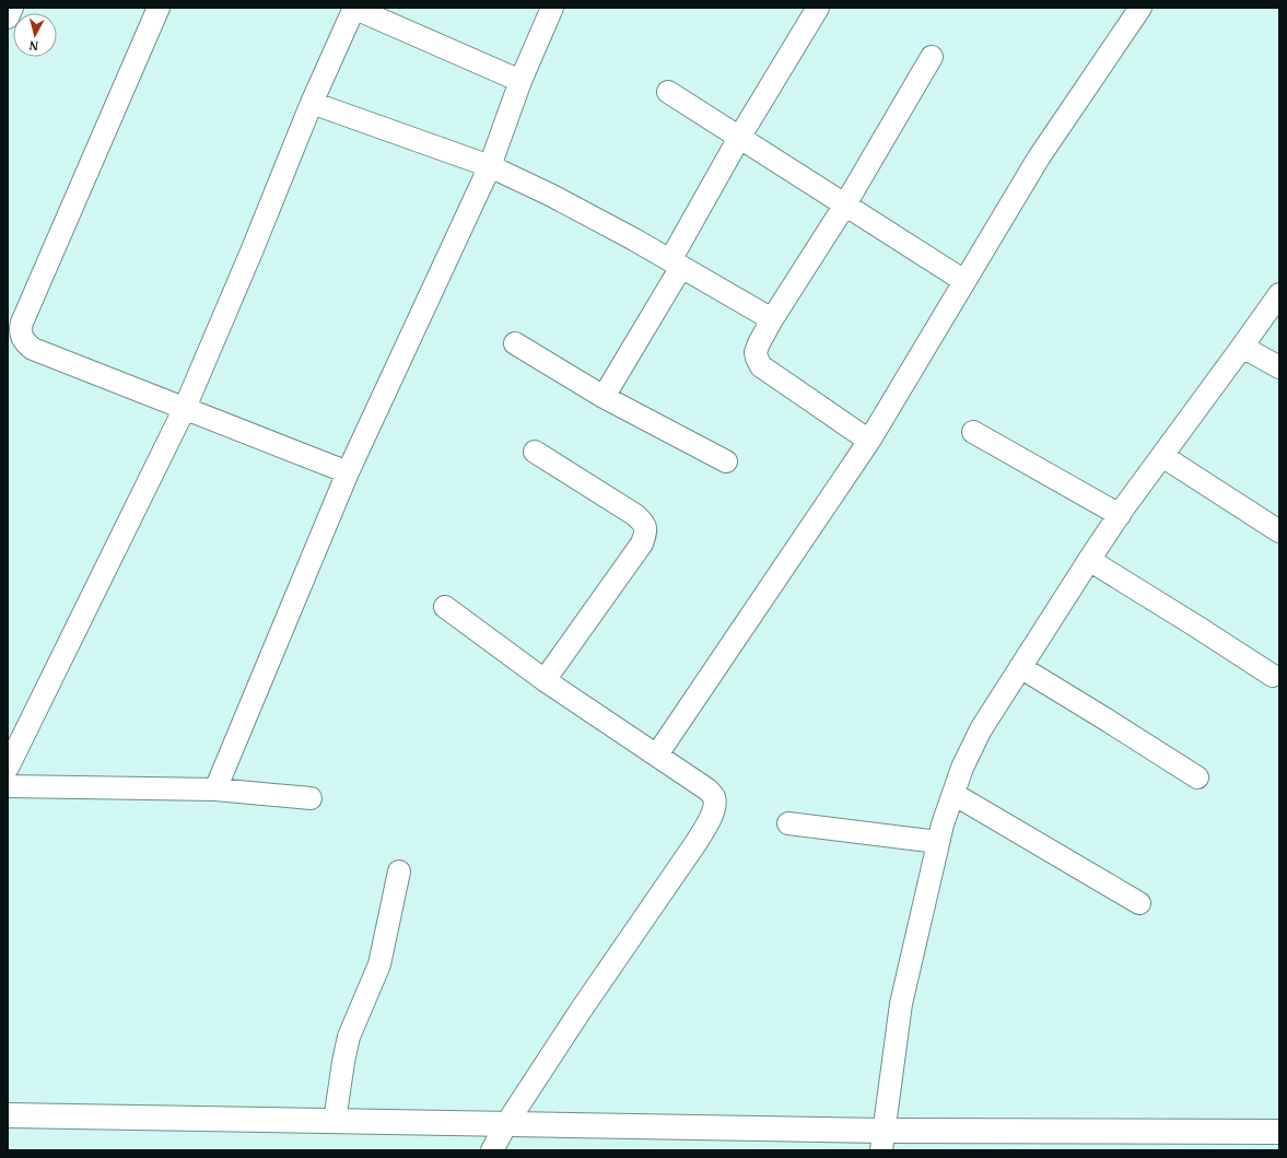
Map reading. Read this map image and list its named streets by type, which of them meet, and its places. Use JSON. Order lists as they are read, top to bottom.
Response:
{
  "north": "bottom"
}
